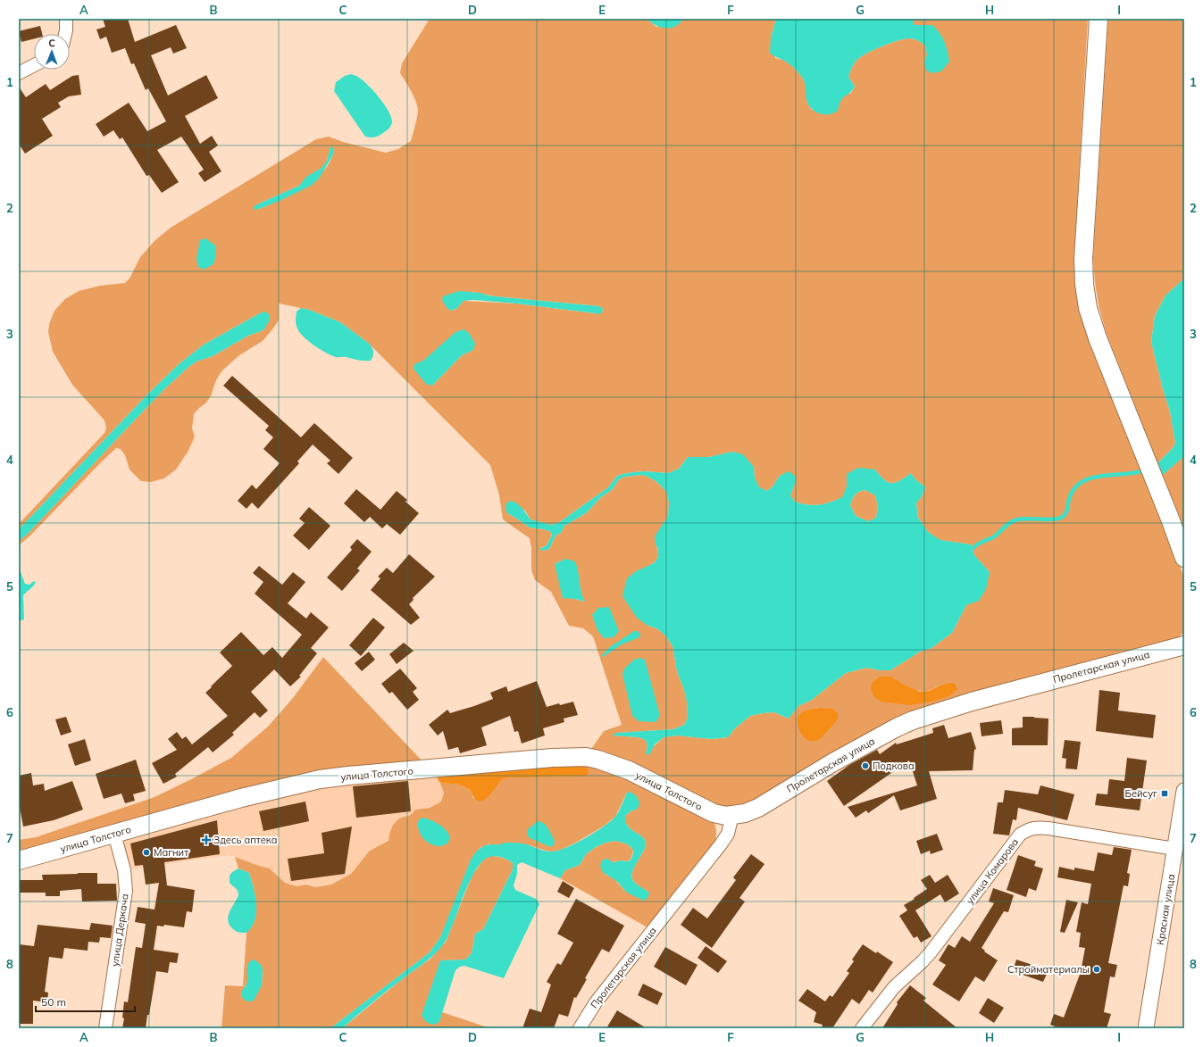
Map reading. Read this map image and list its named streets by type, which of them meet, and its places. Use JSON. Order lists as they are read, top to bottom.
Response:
{
  "streets": {
    "main road": ["Пролетарская улица", "улица Толстого"],
    "street": ["улица Комарова", "Красная улица", "улица Деркача"]
  },
  "crossings": [
    ["Пролетарская улица", "улица Толстого"],
    ["улица Толстого", "улица Деркача"],
    ["улица Комарова", "Красная улица"]
  ],
  "places": {
    "other": ["Подкова", "Магнит", "Стройматериалы"],
    "transit": ["Бейсуг"],
    "health": ["Здесь аптека"]
  },
  "scale_bar": "50 m",
  "north": "top",
  "grid": {
    "columns": [
      "A",
      "B",
      "C",
      "D",
      "E",
      "F",
      "G",
      "H",
      "I"
    ],
    "rows": [
      "1",
      "2",
      "3",
      "4",
      "5",
      "6",
      "7",
      "8"
    ]
  }
}
